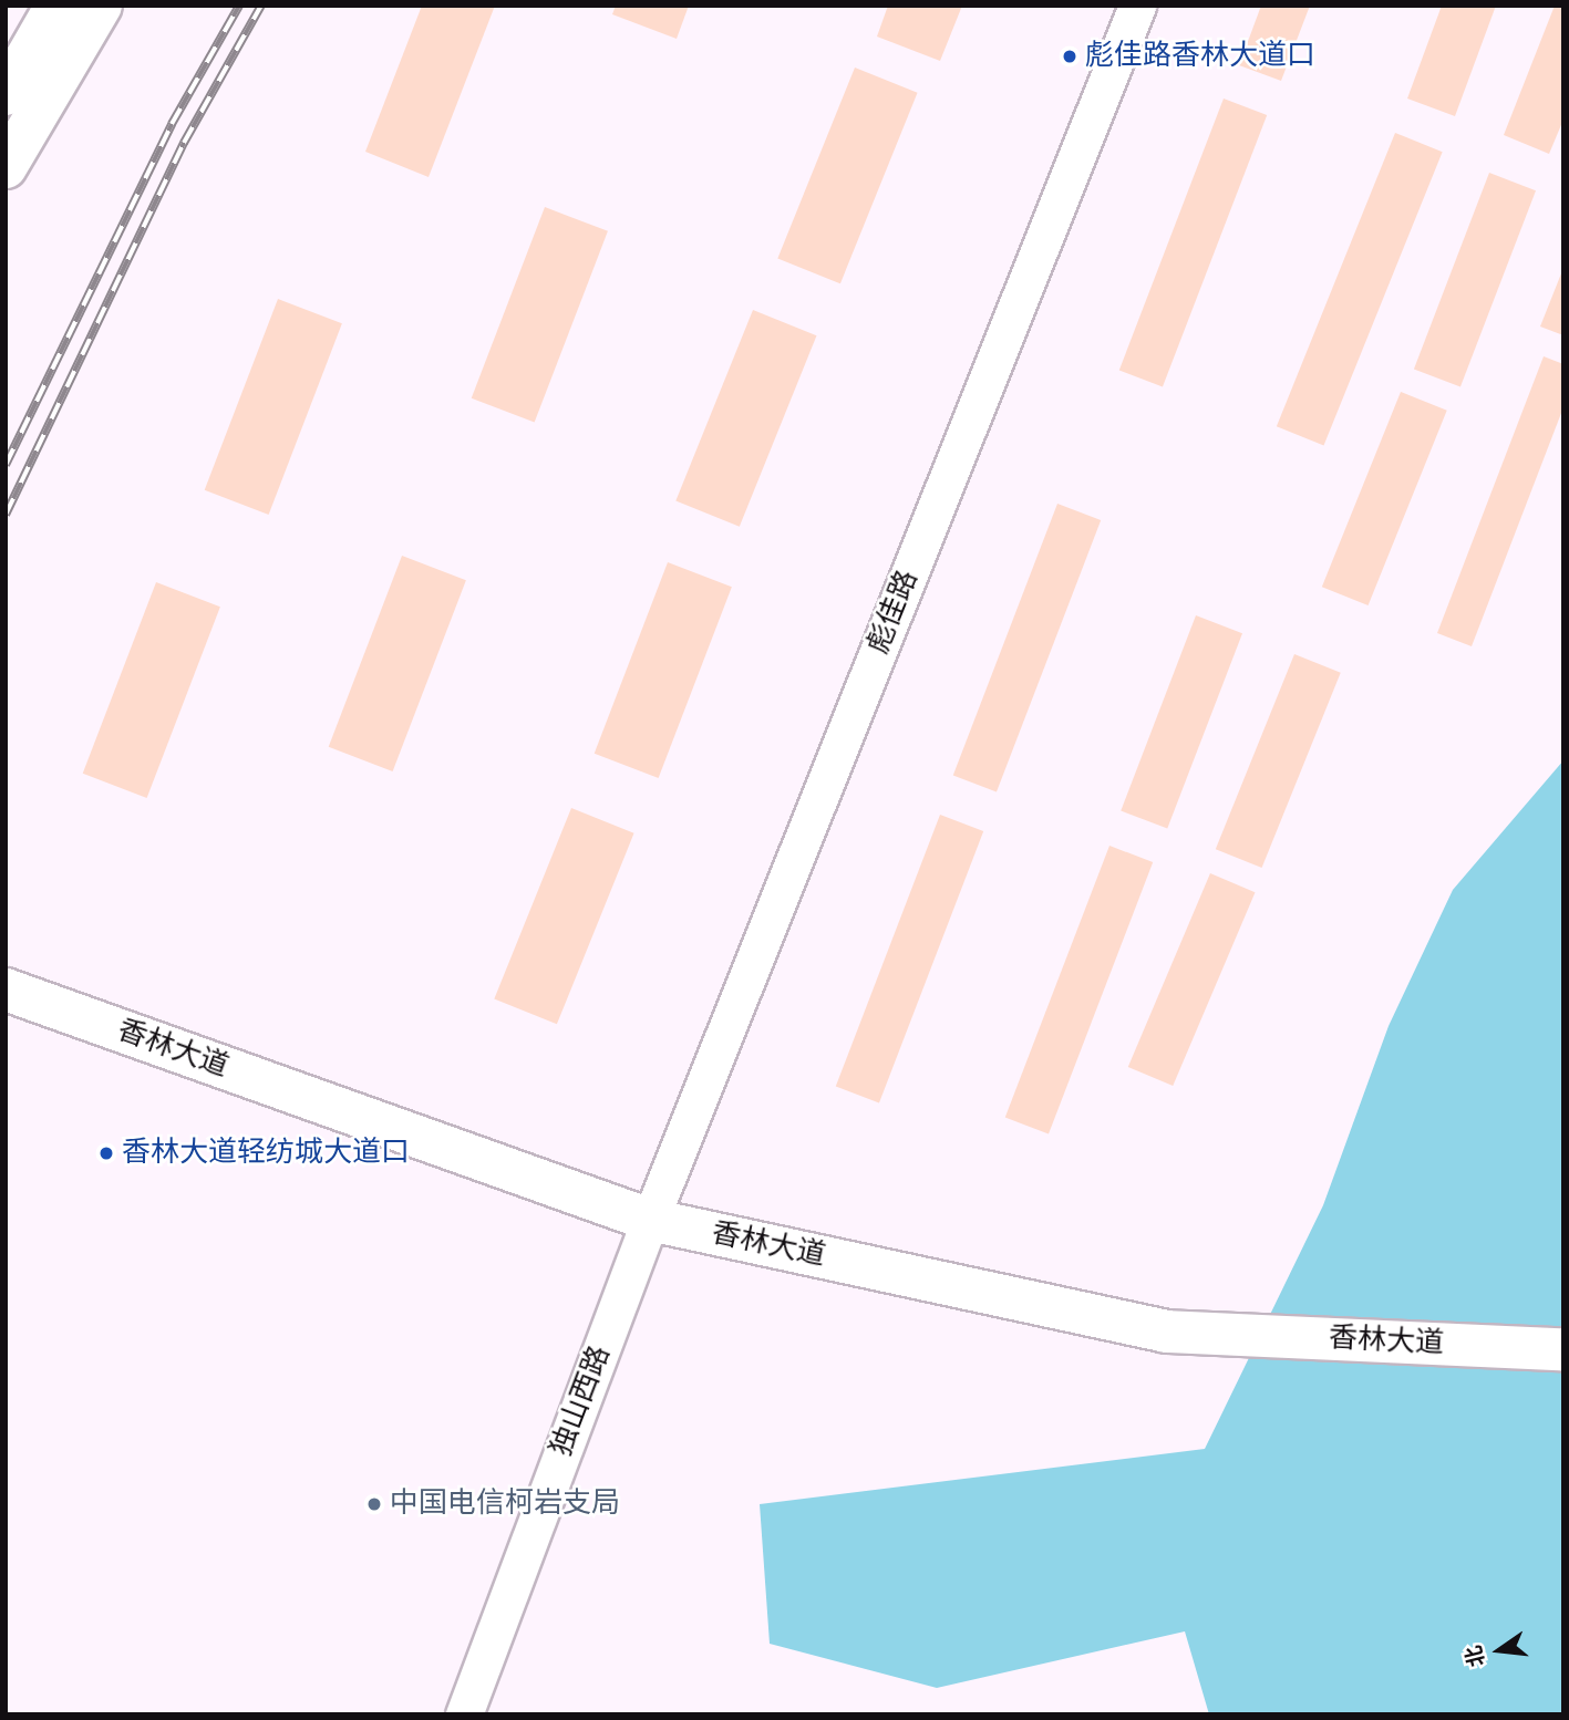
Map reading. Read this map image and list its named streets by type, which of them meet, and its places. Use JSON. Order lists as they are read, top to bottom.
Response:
{
  "streets": {
    "main road": ["香林大道"],
    "street": ["彪佳路", "独山西路"]
  },
  "crossings": [
    ["彪佳路", "香林大道"],
    ["彪佳路", "独山西路"],
    ["香林大道", "独山西路"]
  ],
  "places": ["彪佳路香林大道口", "香林大道轻纺城大道口", "中国电信柯岩支局"],
  "north": "left"
}
